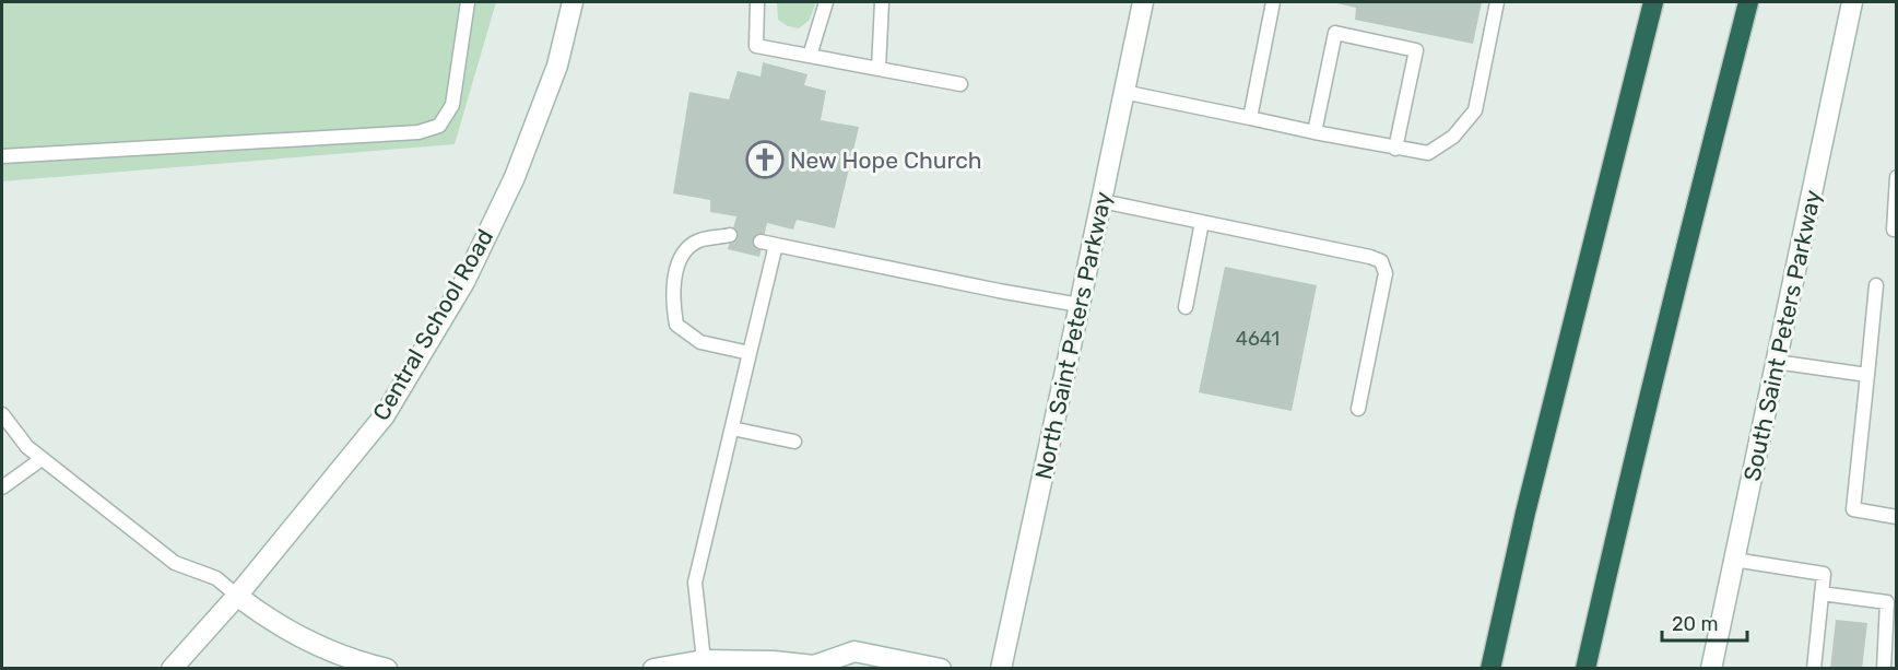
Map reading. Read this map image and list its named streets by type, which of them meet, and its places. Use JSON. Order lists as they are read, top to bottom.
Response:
{
  "streets": {
    "main road": ["Central School Road", "North Saint Peters Parkway", "South Saint Peters Parkway"]
  },
  "places": {
    "church": ["New Hope Church"]
  },
  "house_numbers": ["4641"],
  "scale_bar": "20 m"
}
